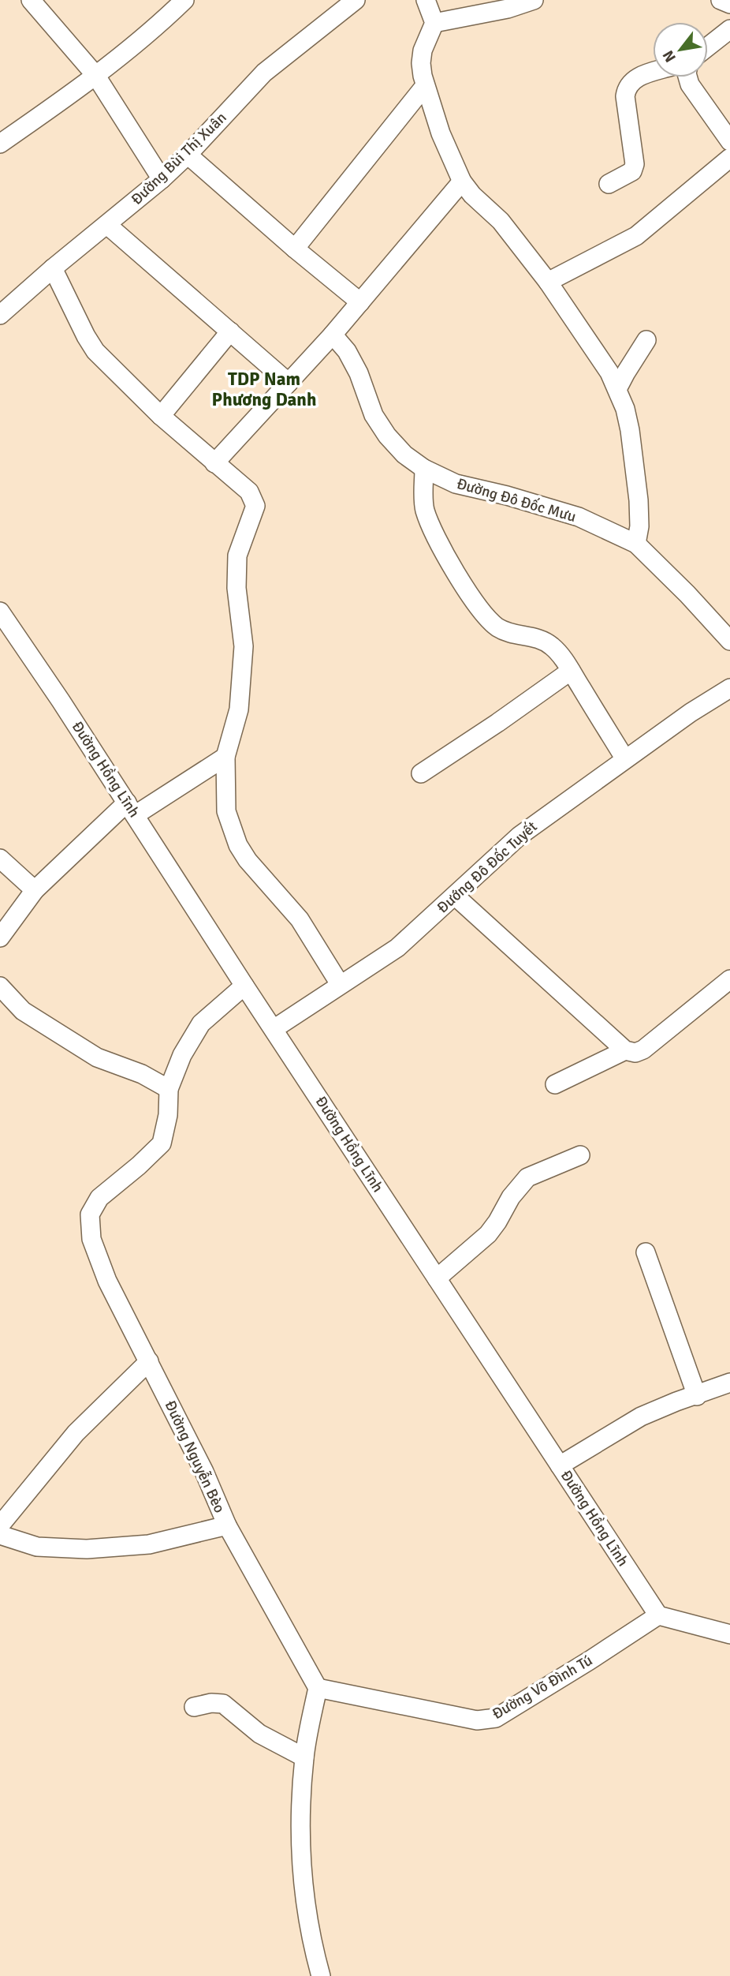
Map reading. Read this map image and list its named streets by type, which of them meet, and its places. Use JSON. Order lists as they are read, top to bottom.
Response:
{
  "streets": {
    "street": [
      "Đường Bùi Thị Xuân",
      "Đường Đô Đốc Mưu",
      "Đường Hồng Lĩnh",
      "Đướng Đô Đốc Tuyết",
      "Đường Nguyễn Bèo",
      "Đường Võ Đình Tú"
    ]
  },
  "crossings": [
    ["Đường Hồng Lĩnh", "Đướng Đô Đốc Tuyết"],
    ["Đường Hồng Lĩnh", "Đường Nguyễn Bèo"],
    ["Đường Hồng Lĩnh", "Đường Võ Đình Tú"],
    ["Đường Nguyễn Bèo", "Đường Võ Đình Tú"]
  ],
  "districts": ["TDP Nam Phương Danh"],
  "north": "bottom left"
}
